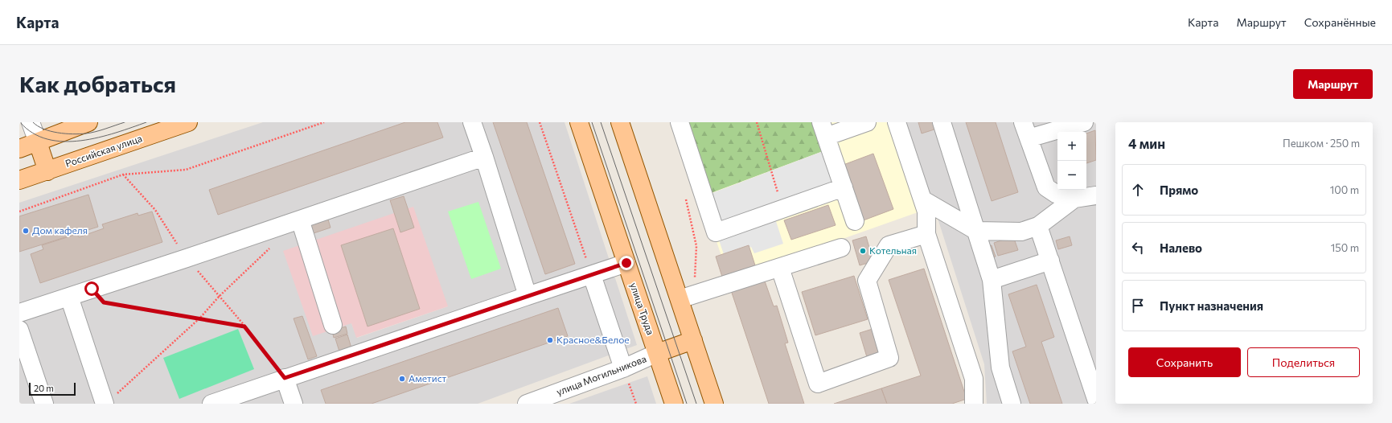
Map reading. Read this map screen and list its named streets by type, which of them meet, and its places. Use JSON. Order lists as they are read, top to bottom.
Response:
{
  "streets": {
    "main road": ["Российская улица", "улица Труда"],
    "street": ["улица Могильникова"]
  },
  "crossings": [
    ["улица Труда", "улица Могильникова"]
  ],
  "places": [
    "Дом кафеля",
    "Котельная",
    "Красное&Белое",
    "Аметист"
  ],
  "scale_bar": "20 m",
  "page": {
    "header": "Карта",
    "nav": ["Карта", "Маршрут", "Сохранённые"],
    "buttons": [
      "Маршрут",
      ["Сохранить", "Поделиться"]
    ],
    "title": "Как добраться",
    "heading": ["4 мин", "Пешком · 250 m"],
    "map_buttons": ["+", "−"],
    "list": [
      ["Прямо", "100 m"],
      ["Налево", "150 m"],
      "Пункт назначения"
    ],
    "scale": "20 m"
  }
}
